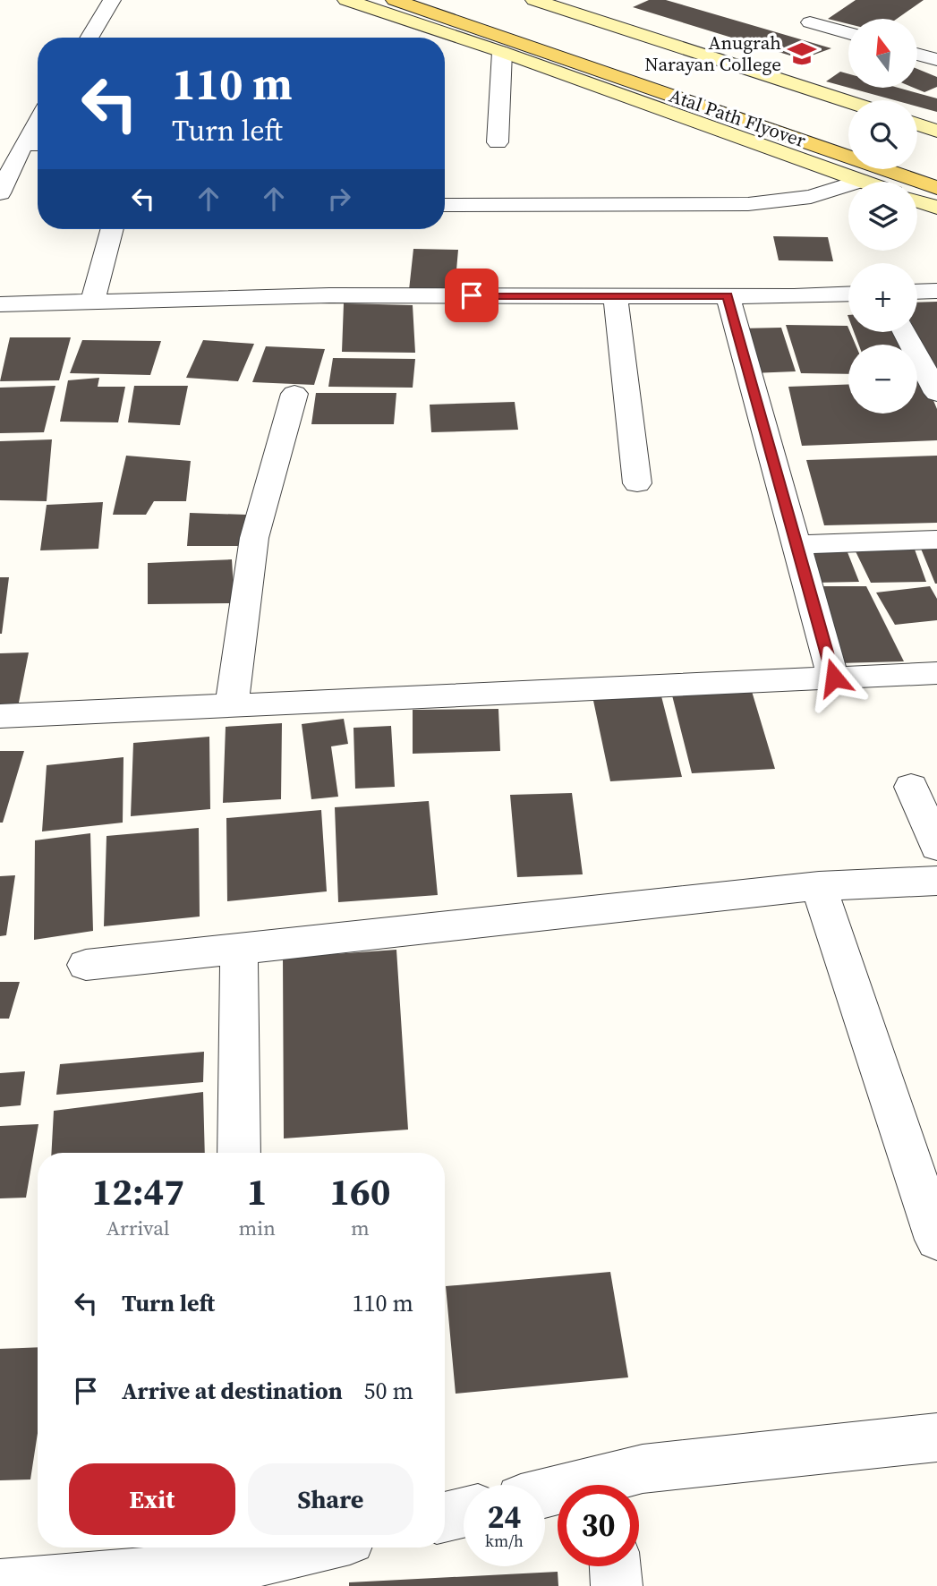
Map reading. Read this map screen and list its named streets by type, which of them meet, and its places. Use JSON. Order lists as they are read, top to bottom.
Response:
{
  "streets": {
    "main road": ["Atal Path Flyover"]
  },
  "places": {
    "school or university": ["Anugrah Narayan College"]
  },
  "north": "top",
  "page": {
    "map_buttons": ["+", "−"],
    "turn": ["110 m", "Turn left"],
    "eta": [
      "12:47",
      "Arrival",
      "1",
      "min",
      "160",
      "m"
    ],
    "list": [
      {
        "name": "Turn left",
        "value": "110 m"
      },
      {
        "name": "Arrive at destination",
        "value": "50 m"
      }
    ],
    "buttons": ["Exit", "Share"],
    "speed": "24 km/h",
    "limit": "30"
  }
}
